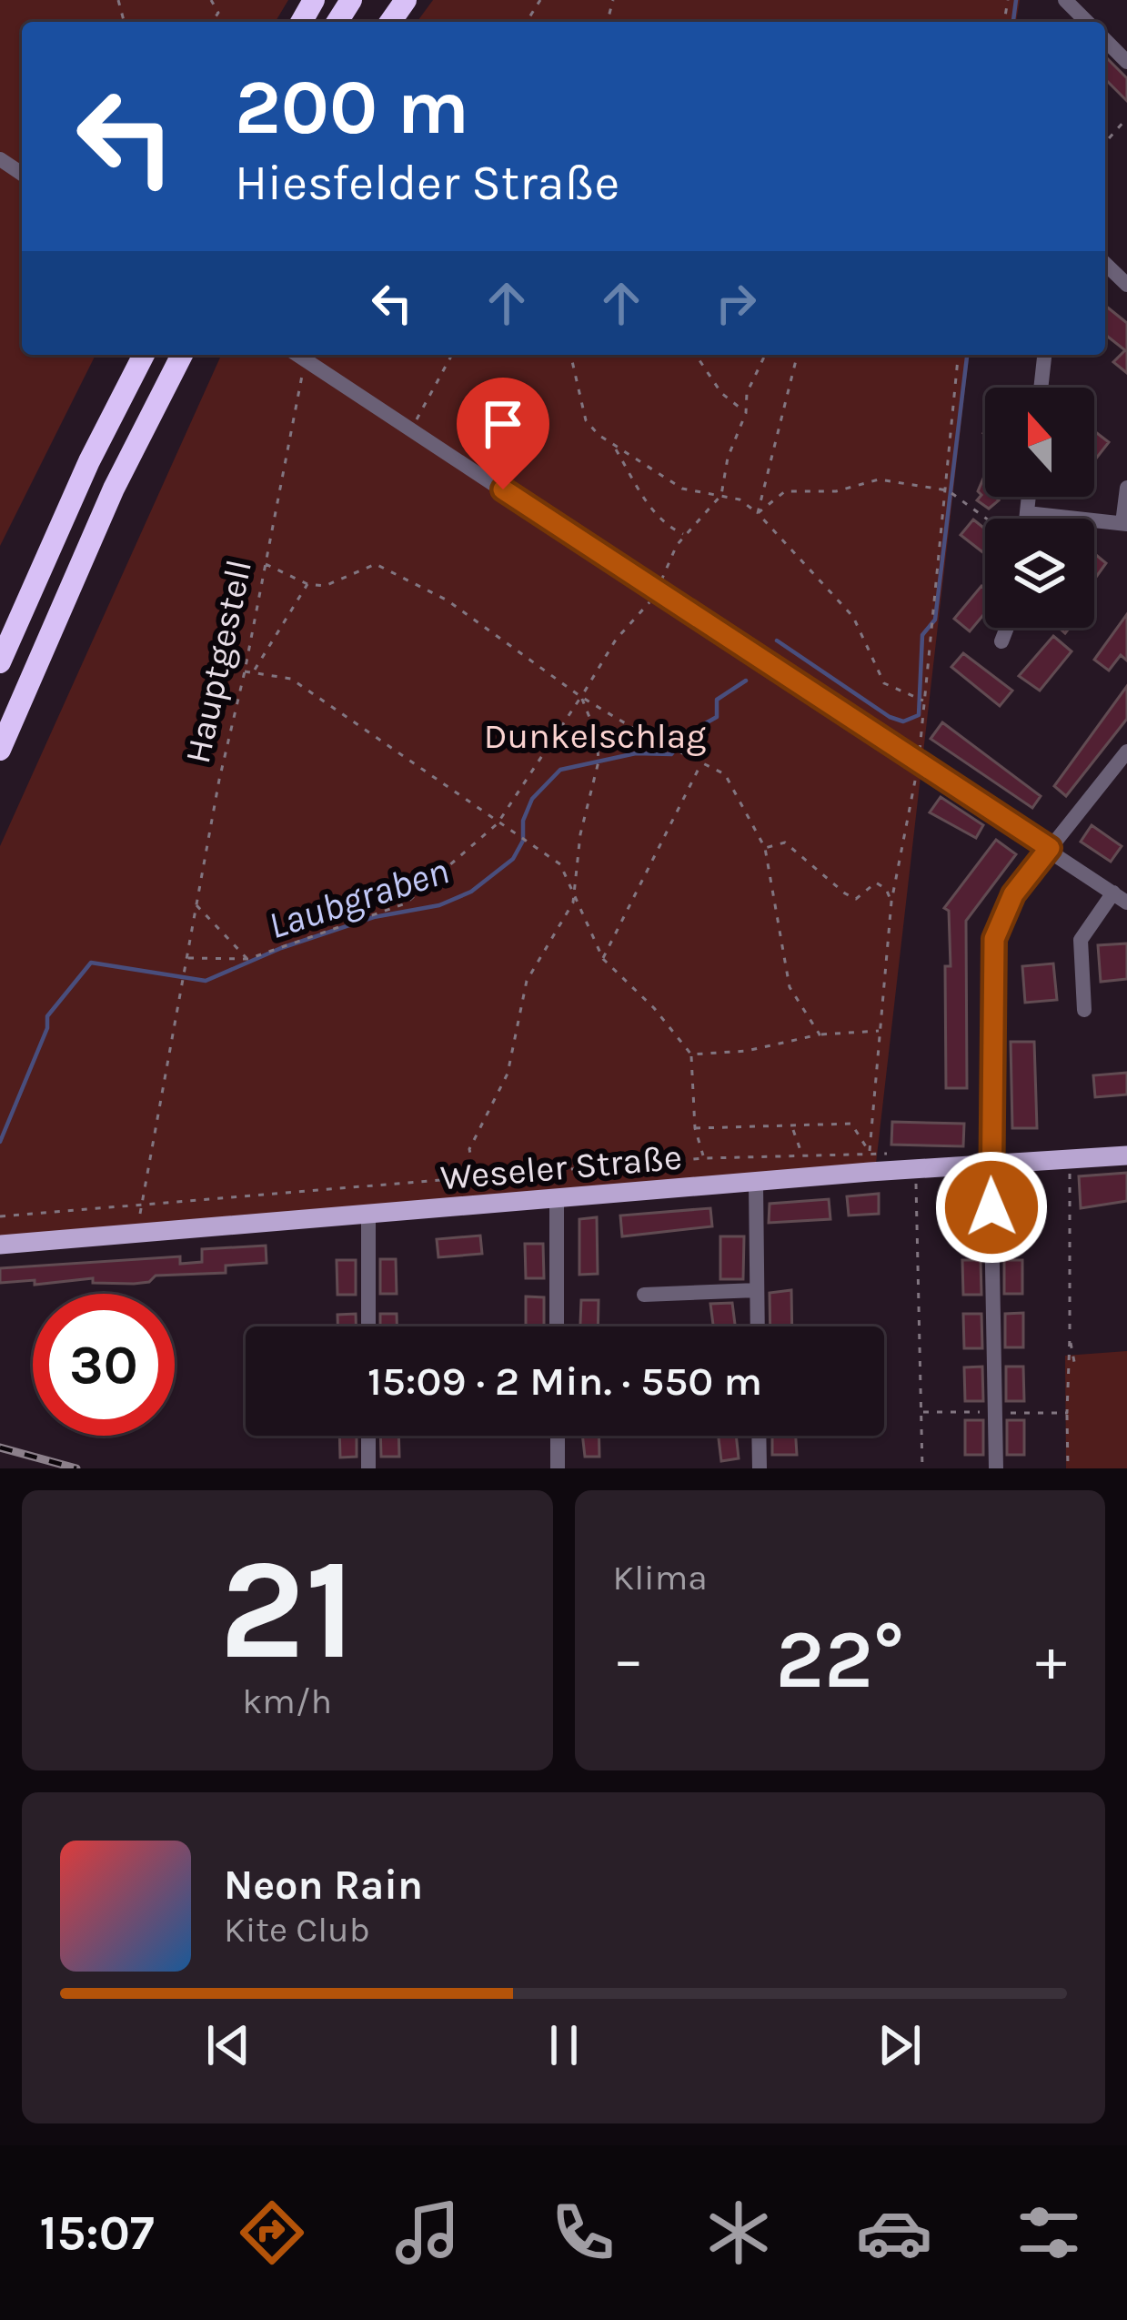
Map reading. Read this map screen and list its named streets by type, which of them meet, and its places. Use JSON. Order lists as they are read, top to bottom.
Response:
{
  "streets": {
    "main road": ["Weseler Straße"],
    "path": ["Hauptgestell"]
  },
  "water": ["Laubgraben"],
  "parks": ["Dunkelschlag"],
  "north": "top",
  "page": {
    "turn": ["200 m", "Hiesfelder Straße"],
    "limit": "30",
    "trip": "15:09 · 2 Min. · 550 m",
    "tile": [
      ["21", "km/h"],
      "Klima"
    ],
    "heat": ["−", "22°", "+"],
    "song": ["Neon Rain", "Kite Club"],
    "tabs": "15:07"
  }
}
